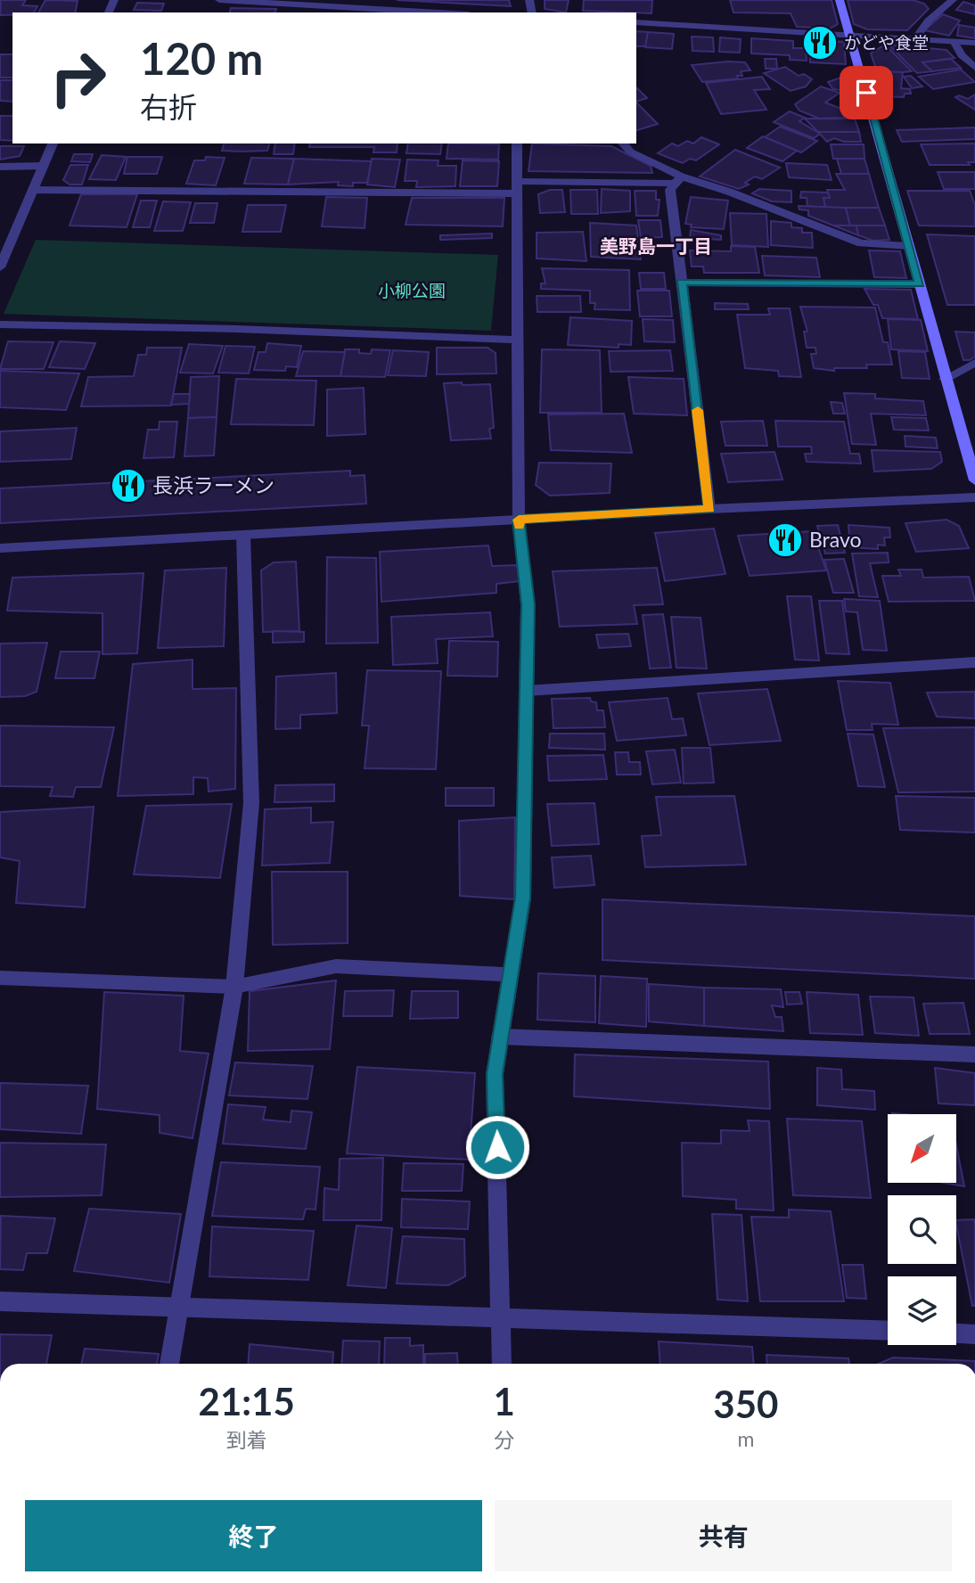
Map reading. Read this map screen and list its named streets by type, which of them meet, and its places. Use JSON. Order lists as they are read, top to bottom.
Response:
{
  "districts": ["美野島一丁目"],
  "parks": ["小柳公園"],
  "places": {
    "restaurant": ["かどや食堂", "長浜ラーメン", "Bravo"]
  },
  "north": "bottom left",
  "page": {
    "turn": ["120 m", "右折"],
    "eta": [
      "21:15",
      "到着",
      "1",
      "分",
      "350",
      "m"
    ],
    "buttons": ["終了", "共有"]
  }
}
